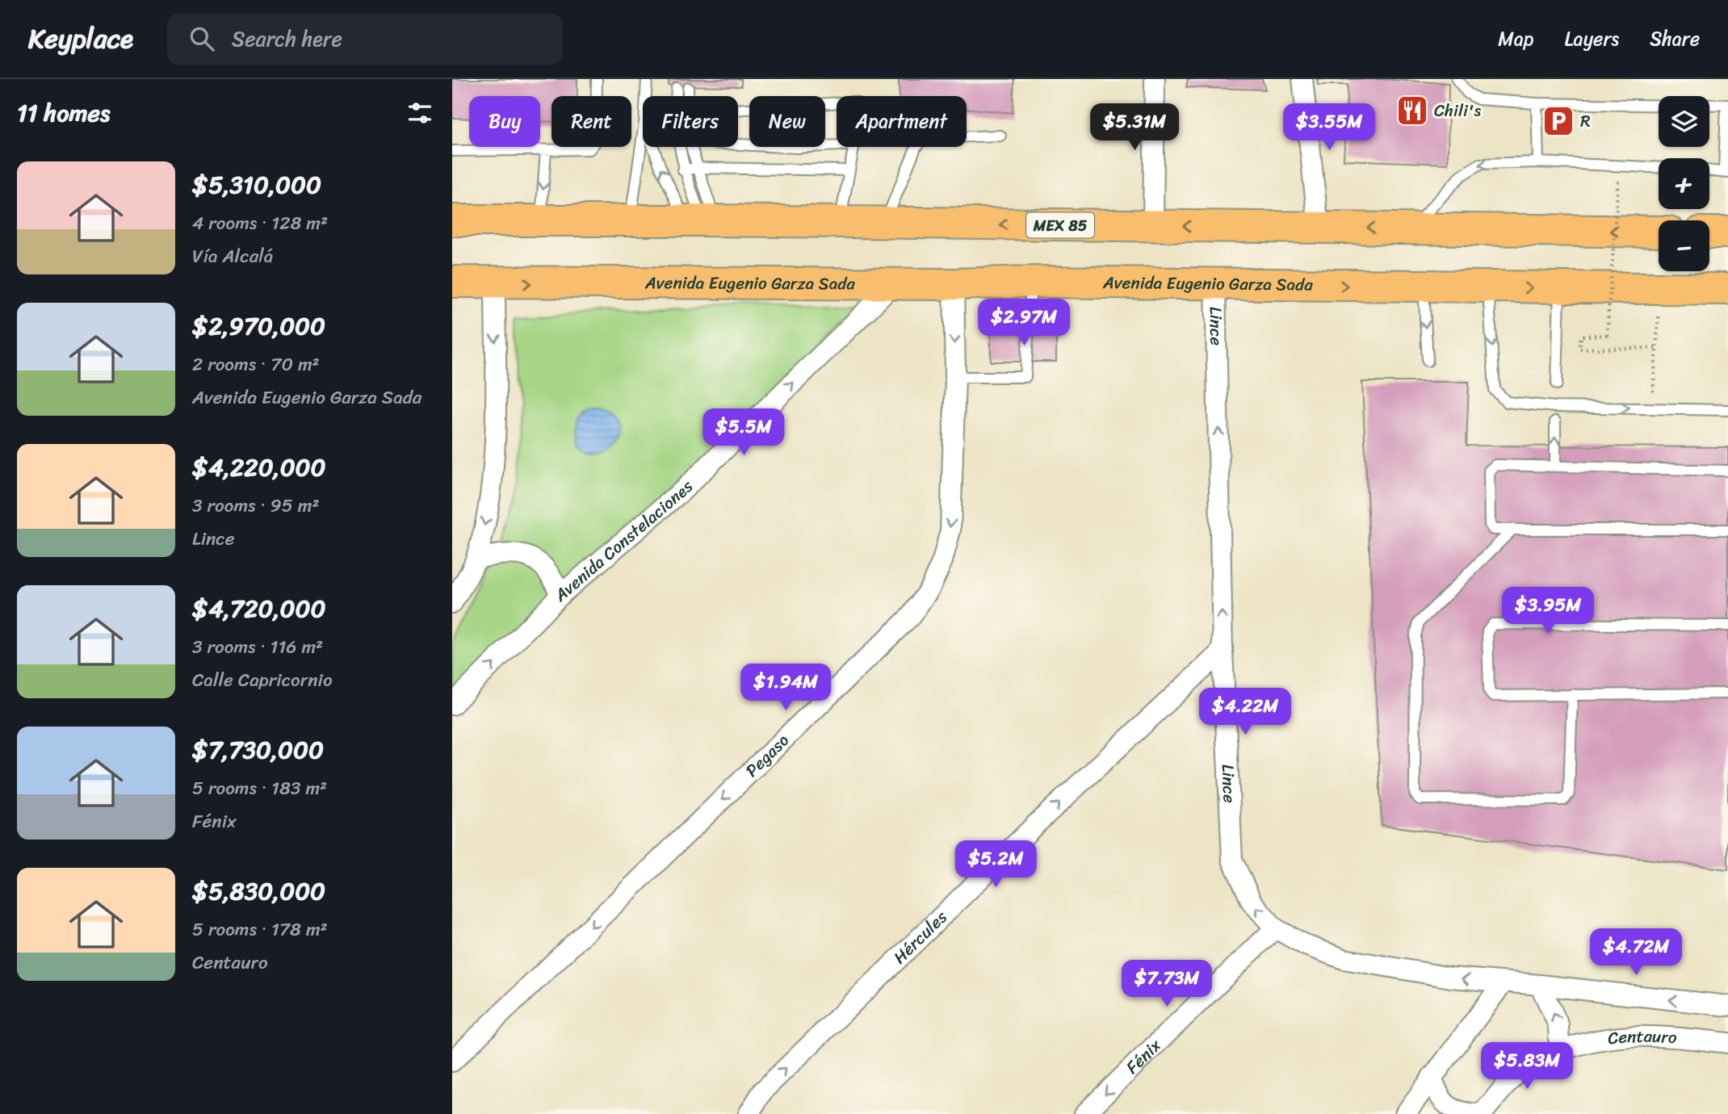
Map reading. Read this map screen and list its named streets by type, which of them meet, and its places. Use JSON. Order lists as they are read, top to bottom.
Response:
{
  "streets": {
    "highway": ["MEX 85", "Avenida Eugenio Garza Sada"],
    "street": [
      "Lince",
      "Avenida Constelaciones",
      "Pegaso",
      "Hércules",
      "Centauro",
      "Fénix"
    ]
  },
  "crossings": [
    ["Avenida Eugenio Garza Sada", "Lince"],
    ["Avenida Eugenio Garza Sada", "Avenida Constelaciones"],
    ["Avenida Eugenio Garza Sada", "Pegaso"],
    ["Lince", "Hércules"],
    ["Lince", "Fénix"]
  ],
  "one_way": [
    "Avenida Constelaciones",
    "Pegaso",
    "Hércules",
    "Fénix"
  ],
  "places": {
    "restaurant": ["Chili's"],
    "parking": ["R"]
  },
  "page": {
    "header": "Keyplace",
    "search": "Search here",
    "nav": ["Map", "Layers", "Share"],
    "heading": "11 homes",
    "map_buttons": ["+", "−"],
    "chip": [
      "Buy",
      "Rent",
      "Filters",
      "New",
      "Apartment"
    ],
    "price": [
      "$5.31M",
      "$3.55M",
      "$2.97M",
      "$5.5M",
      "$3.95M",
      "$1.94M",
      "$4.22M",
      "$5.2M",
      "$4.72M",
      "$7.73M",
      "$5.83M"
    ],
    "list": [
      {
        "name": "$5,310,000",
        "note": "4 rooms · 128 m² · Vía Alcalá"
      },
      {
        "name": "$2,970,000",
        "note": "2 rooms · 70 m² · Avenida Eugenio Garza Sada"
      },
      {
        "name": "$4,220,000",
        "note": "3 rooms · 95 m² · Lince"
      },
      {
        "name": "$4,720,000",
        "note": "3 rooms · 116 m² · Calle Capricornio"
      },
      {
        "name": "$7,730,000",
        "note": "5 rooms · 183 m² · Fénix"
      },
      {
        "name": "$5,830,000",
        "note": "5 rooms · 178 m² · Centauro"
      }
    ]
  }
}
